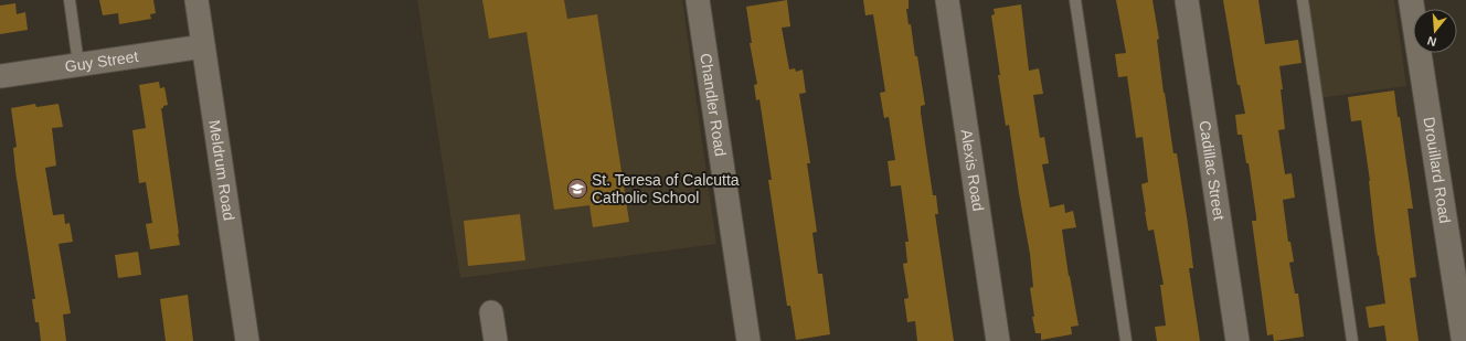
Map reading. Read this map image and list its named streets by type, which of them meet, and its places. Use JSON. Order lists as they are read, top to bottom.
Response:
{
  "streets": {
    "street": [
      "Guy Street",
      "Chandler Road",
      "Meldrum Road",
      "Alexis Road",
      "Cadillac Street",
      "Drouillard Road"
    ]
  },
  "crossings": [
    ["Guy Street", "Meldrum Road"]
  ],
  "places": {
    "school or university": ["St. Teresa of Calcutta Catholic School"]
  },
  "north": "bottom"
}
